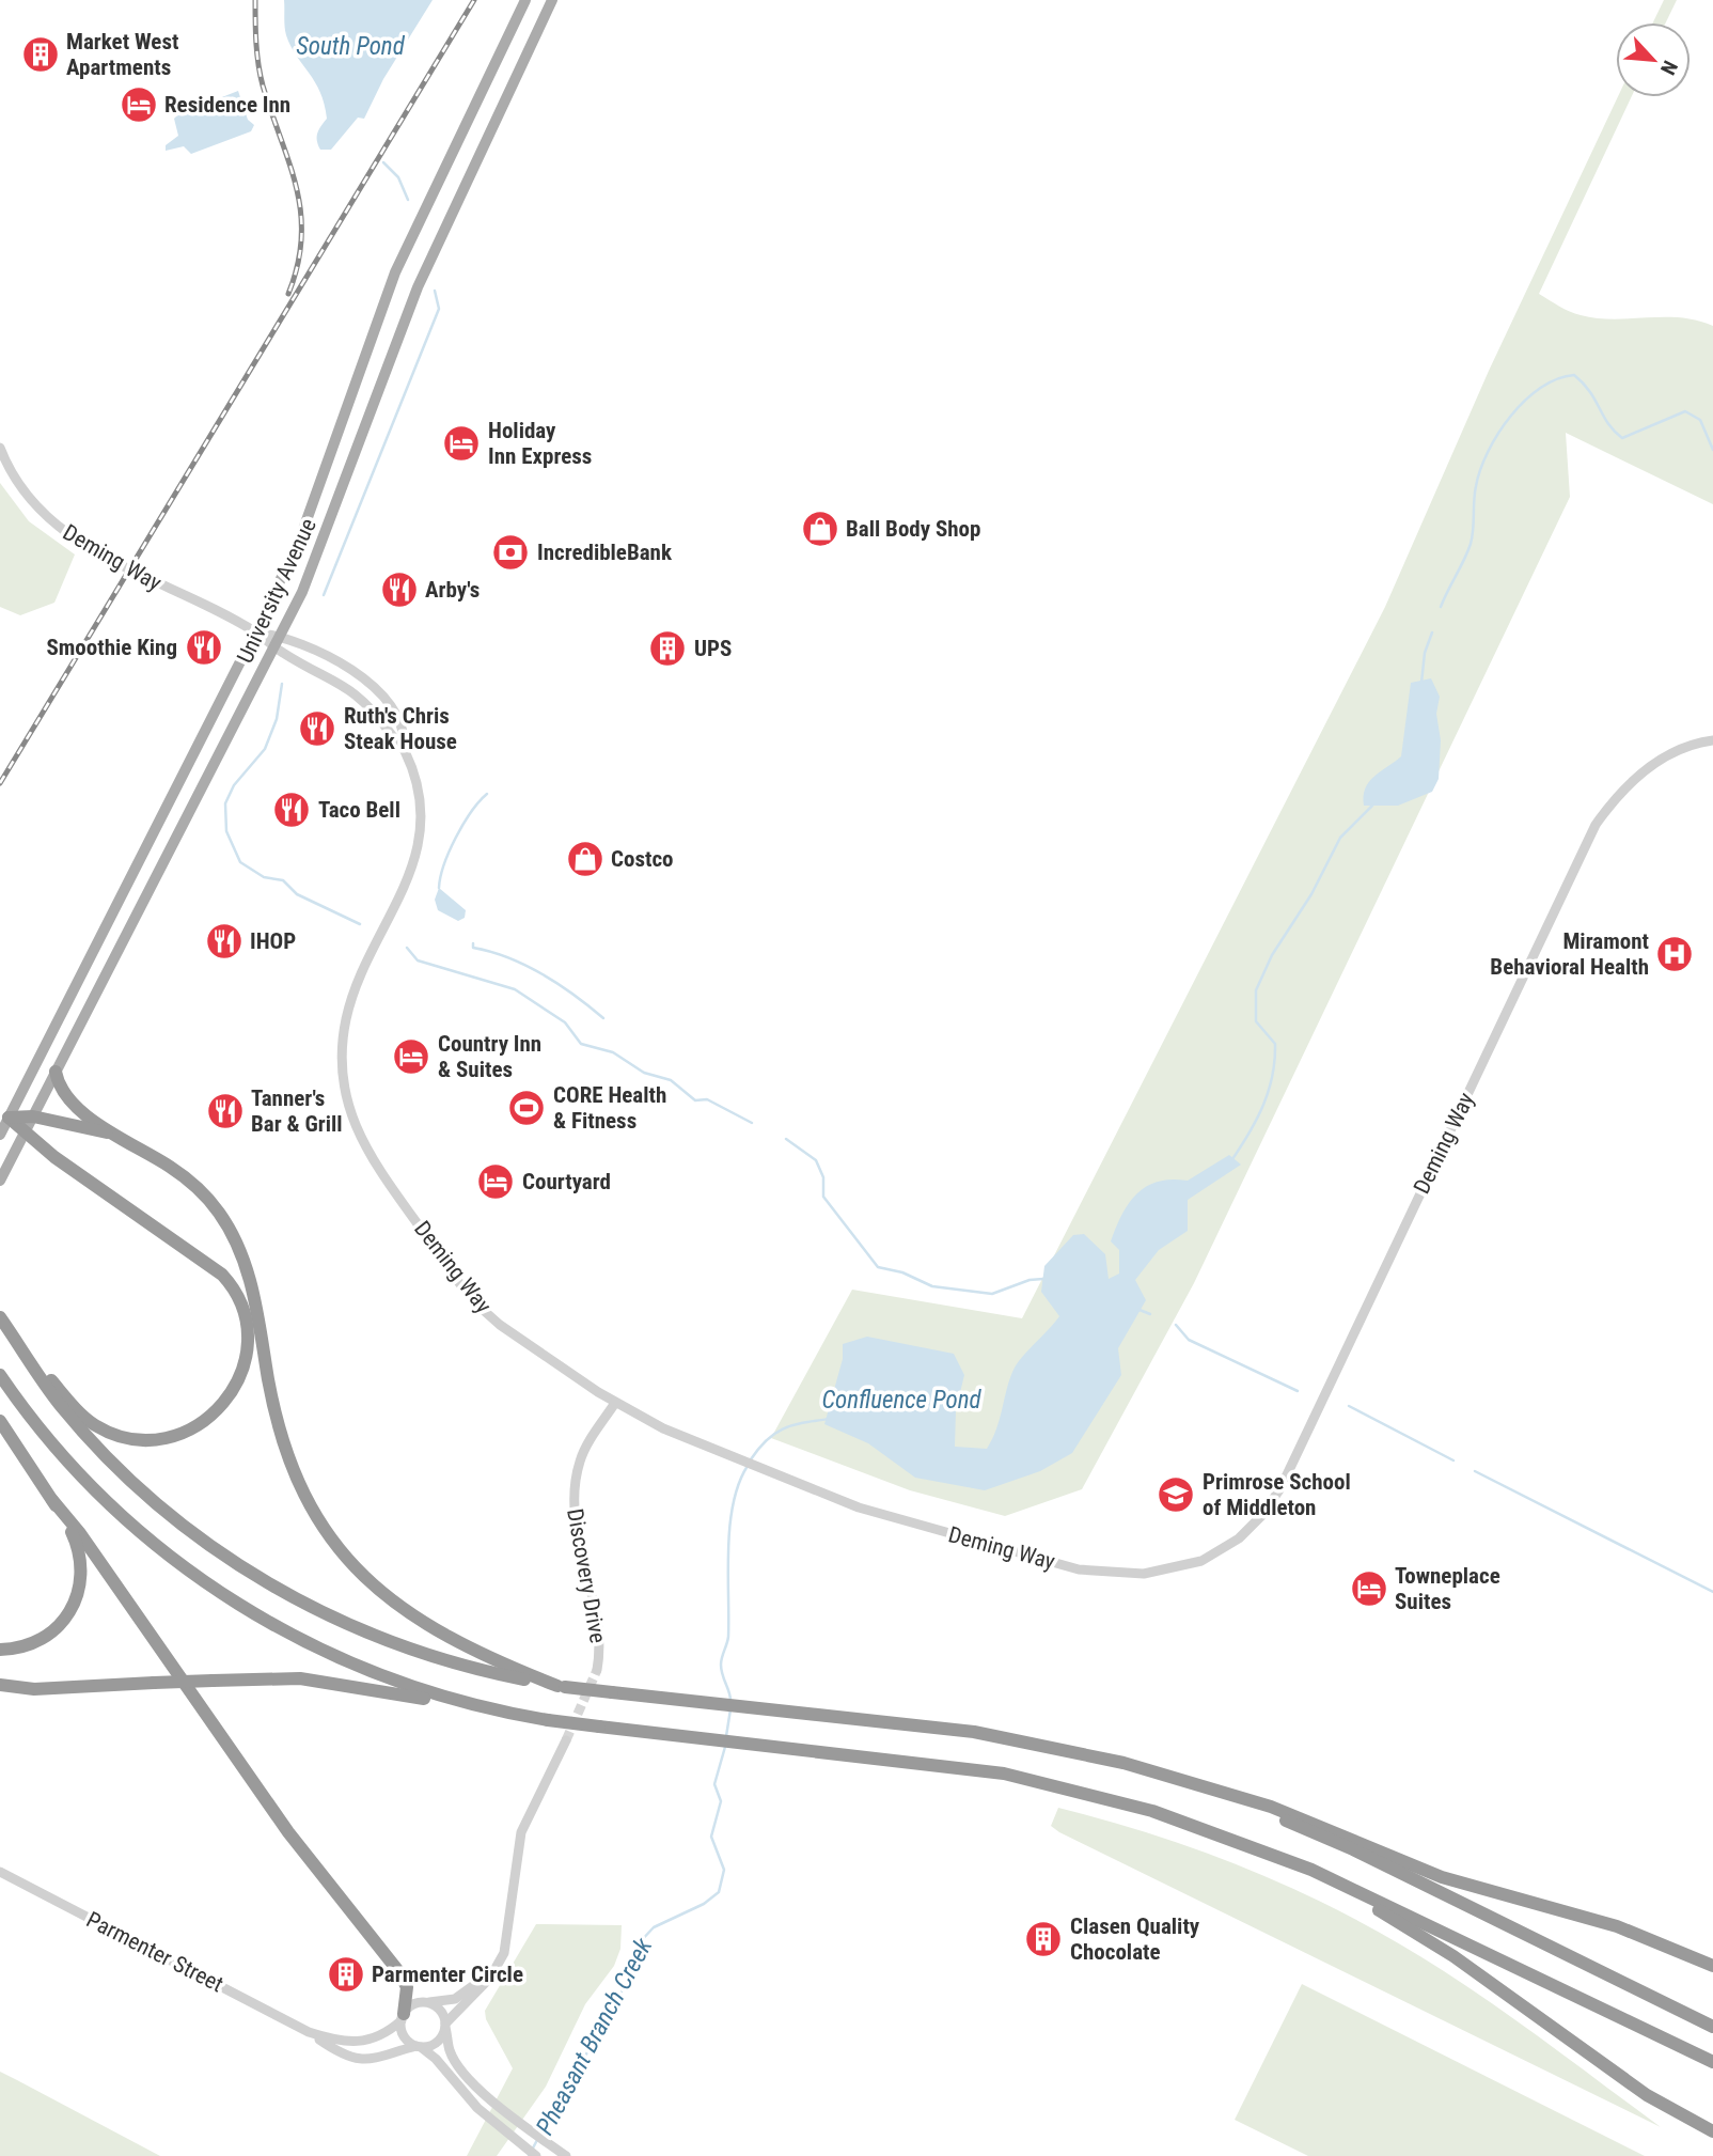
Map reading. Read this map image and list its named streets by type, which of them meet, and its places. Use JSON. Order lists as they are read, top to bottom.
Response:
{
  "streets": {
    "main road": ["University Avenue"],
    "street": ["Deming Way", "Discovery Drive", "Parmenter Street"]
  },
  "crossings": [
    ["Deming Way", "University Avenue"],
    ["Deming Way", "Discovery Drive"]
  ],
  "water": ["South Pond", "Confluence Pond", "Pheasant Branch Creek"],
  "places": {
    "building": [
      "Market West Apartments",
      "UPS",
      "Clasen Quality Chocolate",
      "Parmenter Circle"
    ],
    "hotel": [
      "Residence Inn",
      "Holiday Inn Express",
      "Country Inn & Suites",
      "Courtyard",
      "Towneplace Suites"
    ],
    "shop": ["Ball Body Shop", "Costco"],
    "bank": ["IncredibleBank"],
    "restaurant": [
      "Arby's",
      "Smoothie King",
      "Ruth's Chris Steak House",
      "Taco Bell",
      "IHOP",
      "Tanner's Bar & Grill"
    ],
    "hospital": ["Miramont Behavioral Health"],
    "sports": ["CORE Health & Fitness"],
    "school or university": ["Primrose School of Middleton"]
  },
  "north": "bottom right"
}
